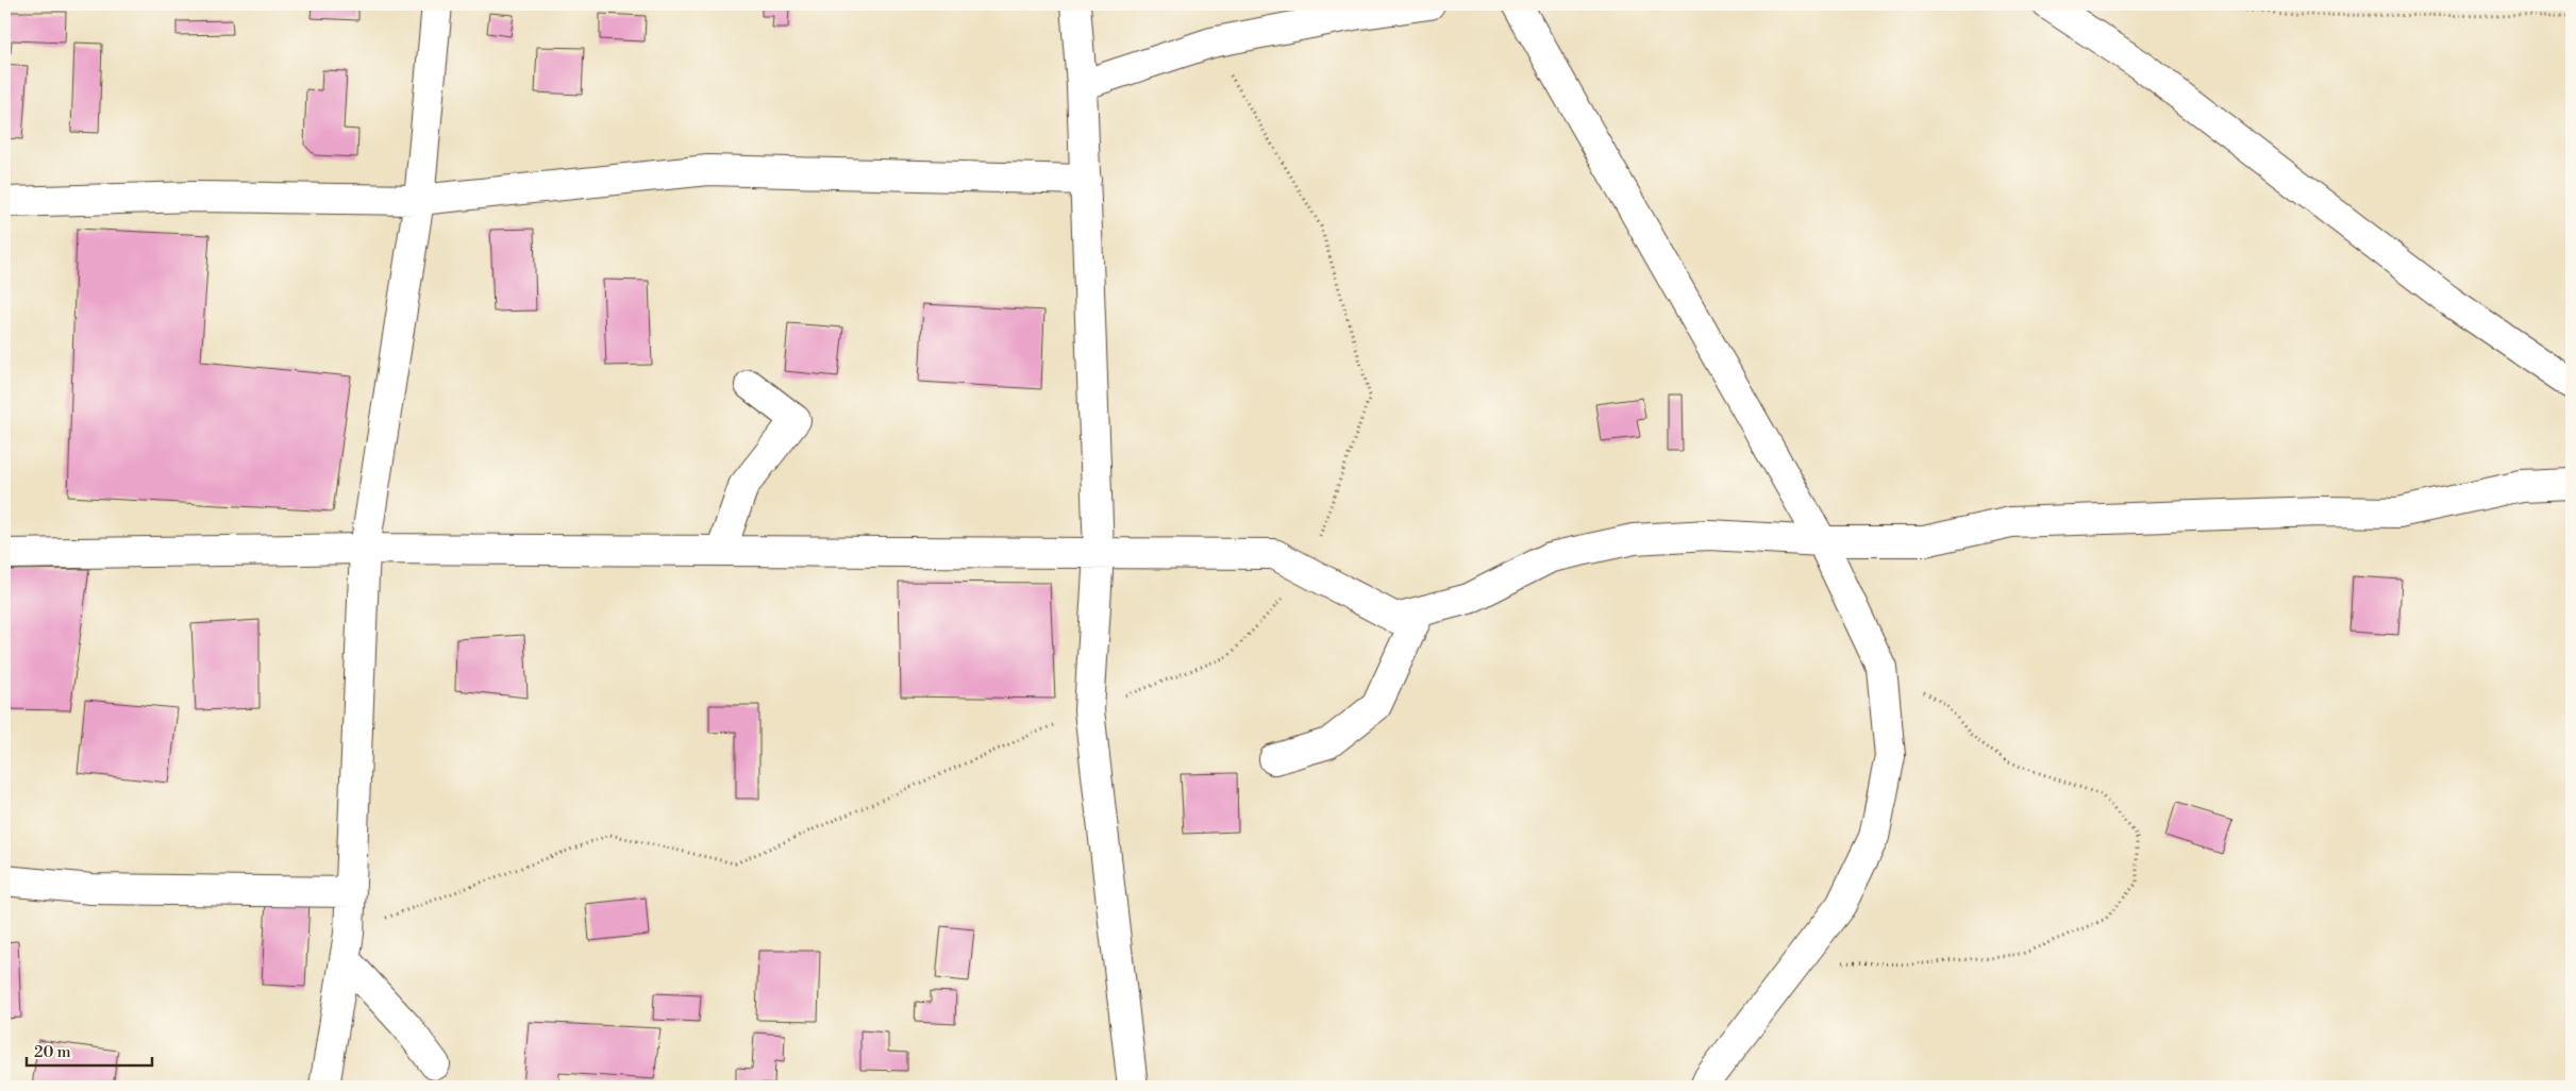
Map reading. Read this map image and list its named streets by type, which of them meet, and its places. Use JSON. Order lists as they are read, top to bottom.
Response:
{
  "scale_bar": "20 m"
}
